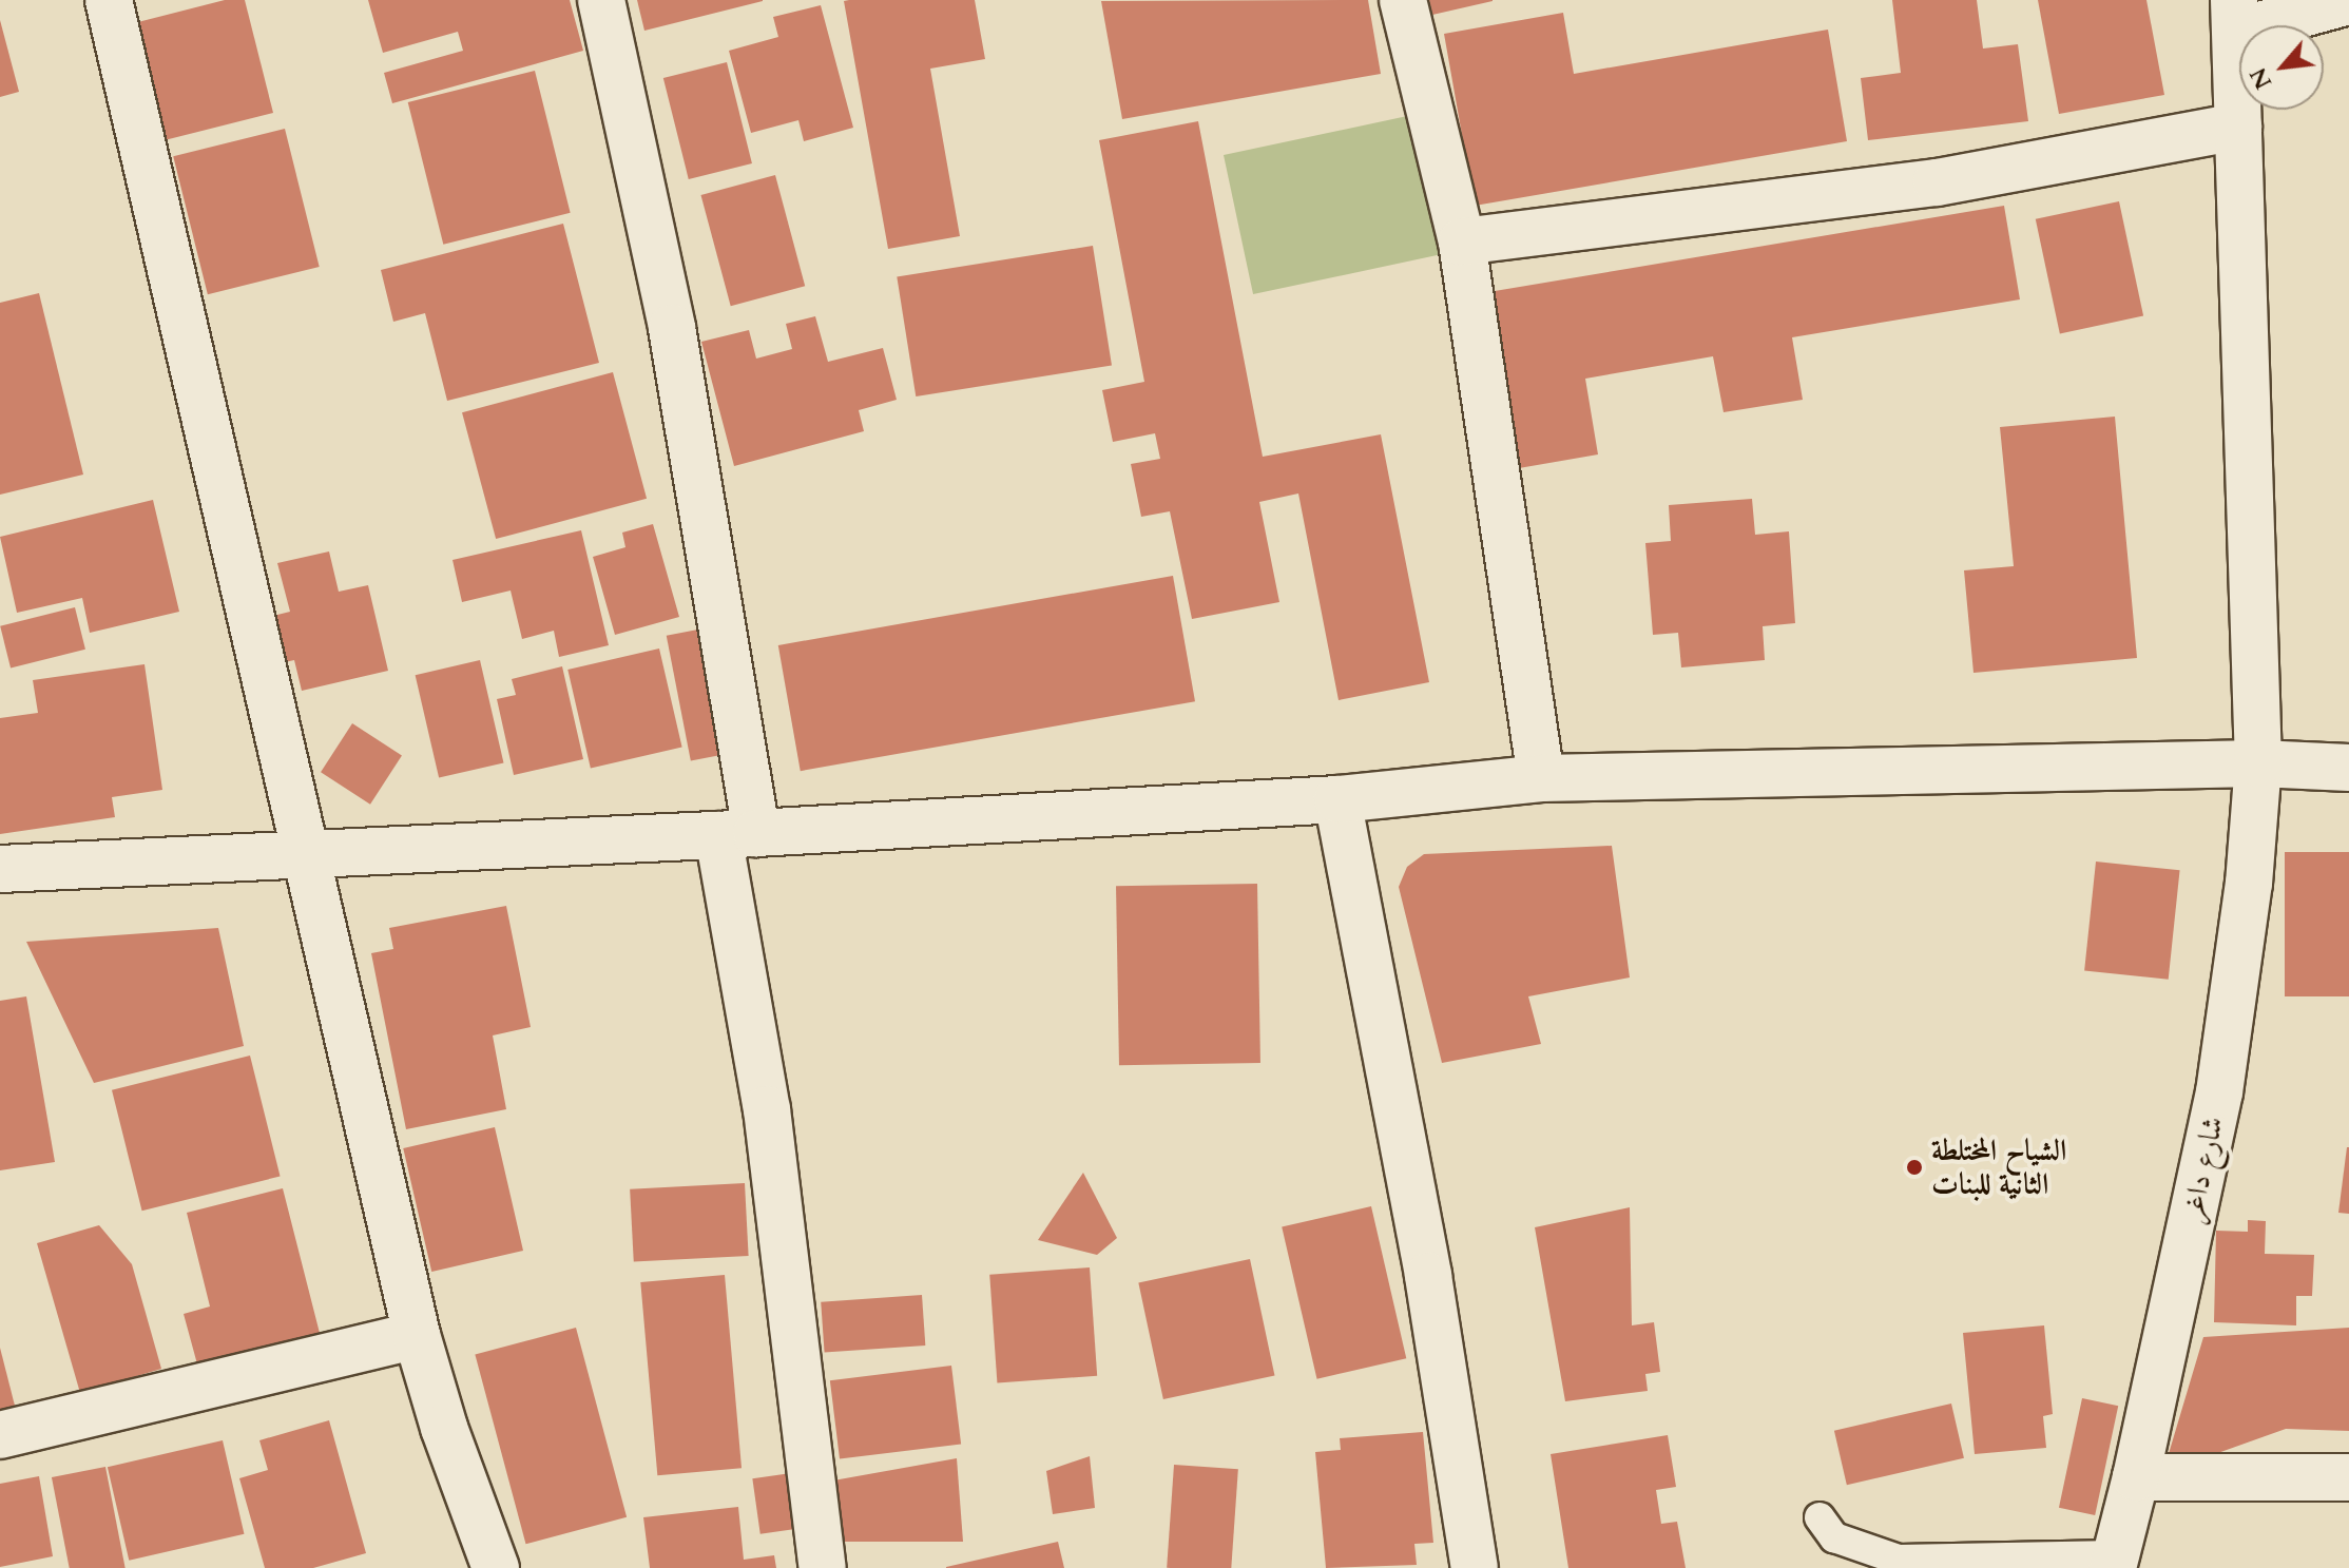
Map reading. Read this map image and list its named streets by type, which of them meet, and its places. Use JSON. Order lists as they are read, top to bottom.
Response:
{
  "streets": {
    "street": ["شارع داغر"]
  },
  "places": ["الشياح المختلطة الثانية للبنات"],
  "north": "bottom left"
}
